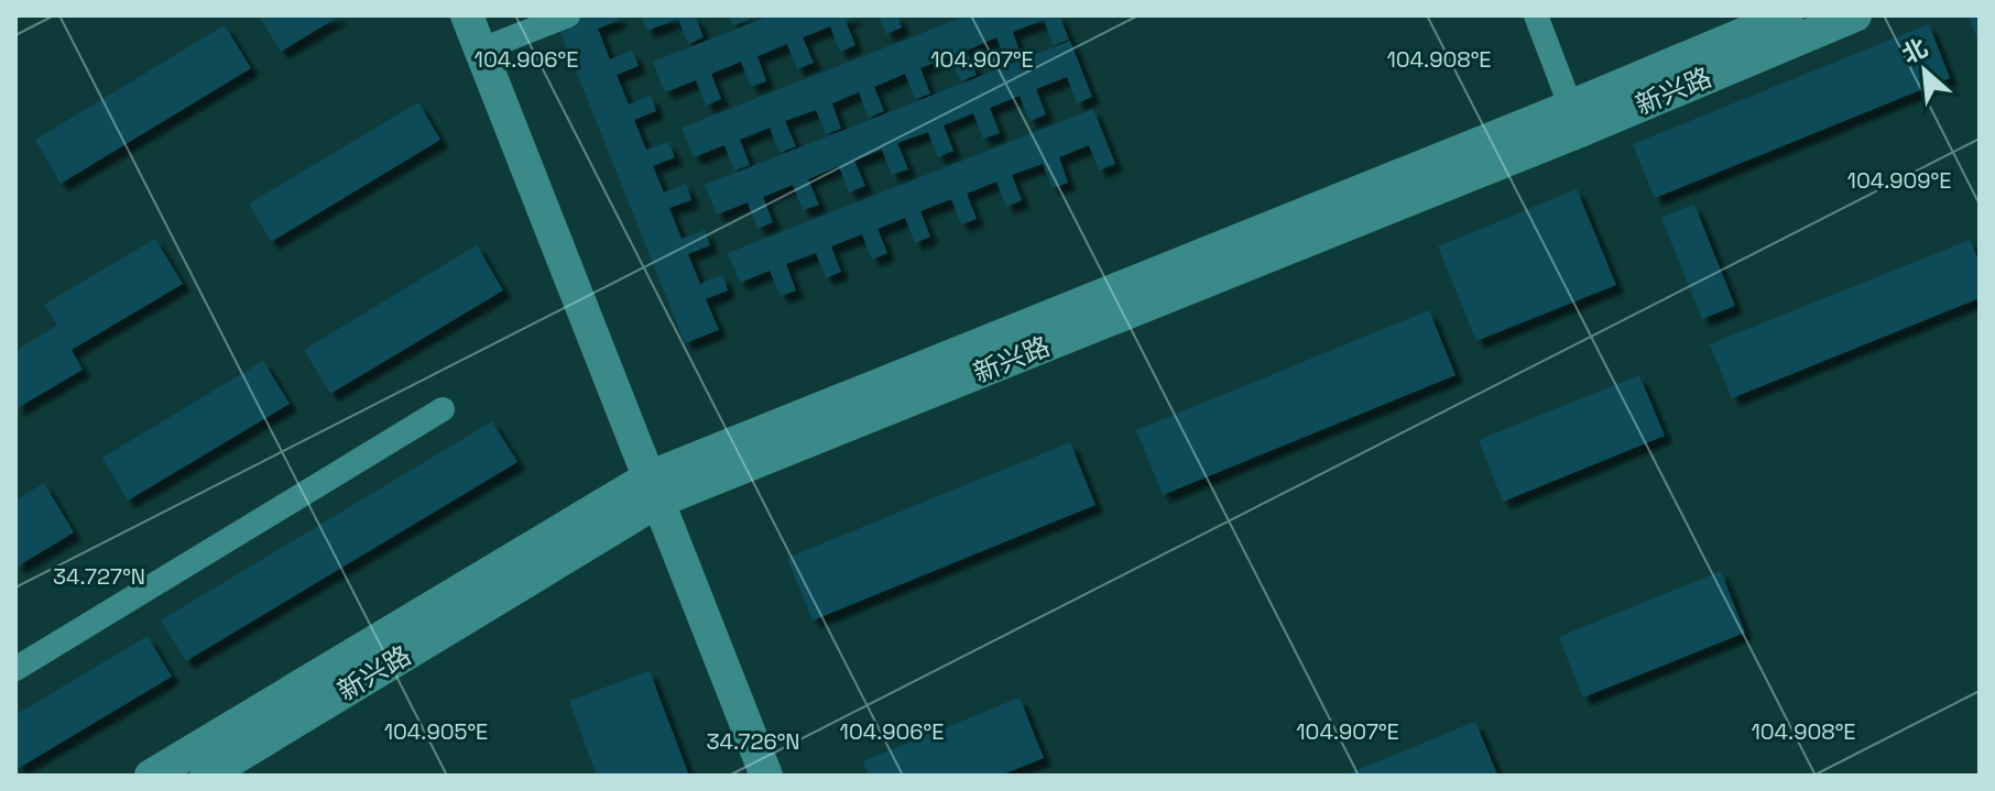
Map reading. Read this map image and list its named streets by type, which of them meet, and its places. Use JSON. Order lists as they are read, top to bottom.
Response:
{
  "streets": {
    "main road": ["新兴路"]
  },
  "north": "top left",
  "coordinates": [
    "104.906°E",
    "104.907°E",
    "104.908°E",
    "104.909°E",
    "34.727°N",
    "104.905°E",
    "34.726°N"
  ]
}
